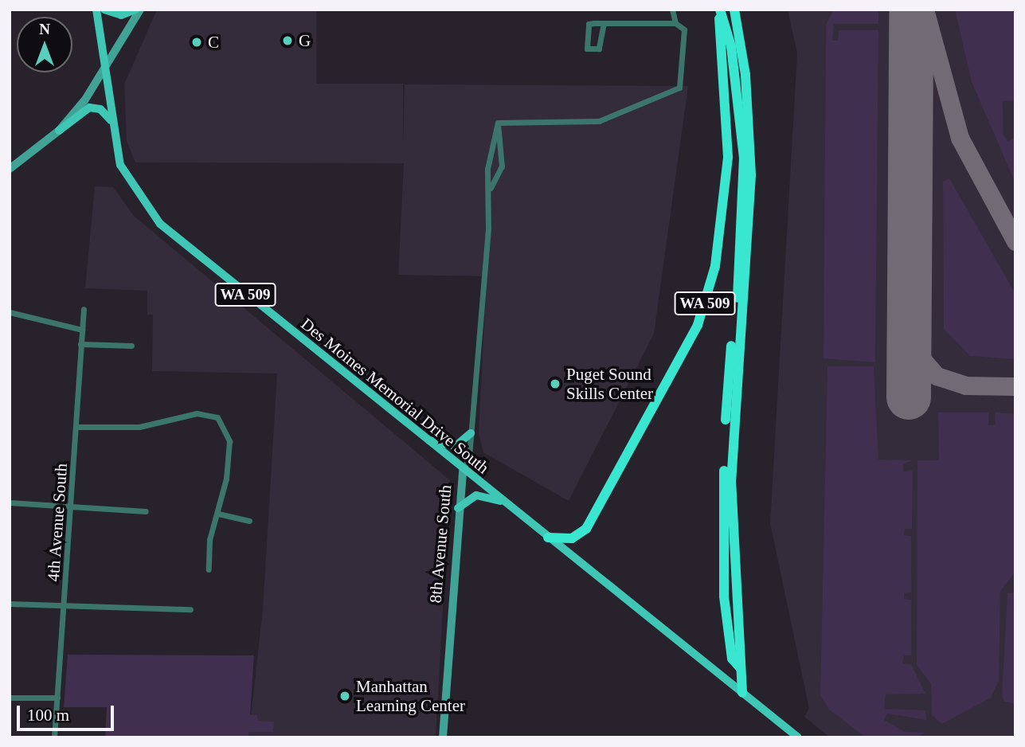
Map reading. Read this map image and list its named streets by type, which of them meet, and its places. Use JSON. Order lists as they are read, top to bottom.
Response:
{
  "streets": {
    "highway": ["WA 509"],
    "main road": ["Des Moines Memorial Drive South"],
    "street": ["4th Avenue South", "8th Avenue South"]
  },
  "crossings": [
    ["WA 509", "Des Moines Memorial Drive South"],
    ["Des Moines Memorial Drive South", "8th Avenue South"]
  ],
  "places": [
    "G",
    "C",
    "Puget Sound Skills Center",
    "Manhattan Learning Center"
  ],
  "scale_bar": "100 m",
  "north": "top"
}
